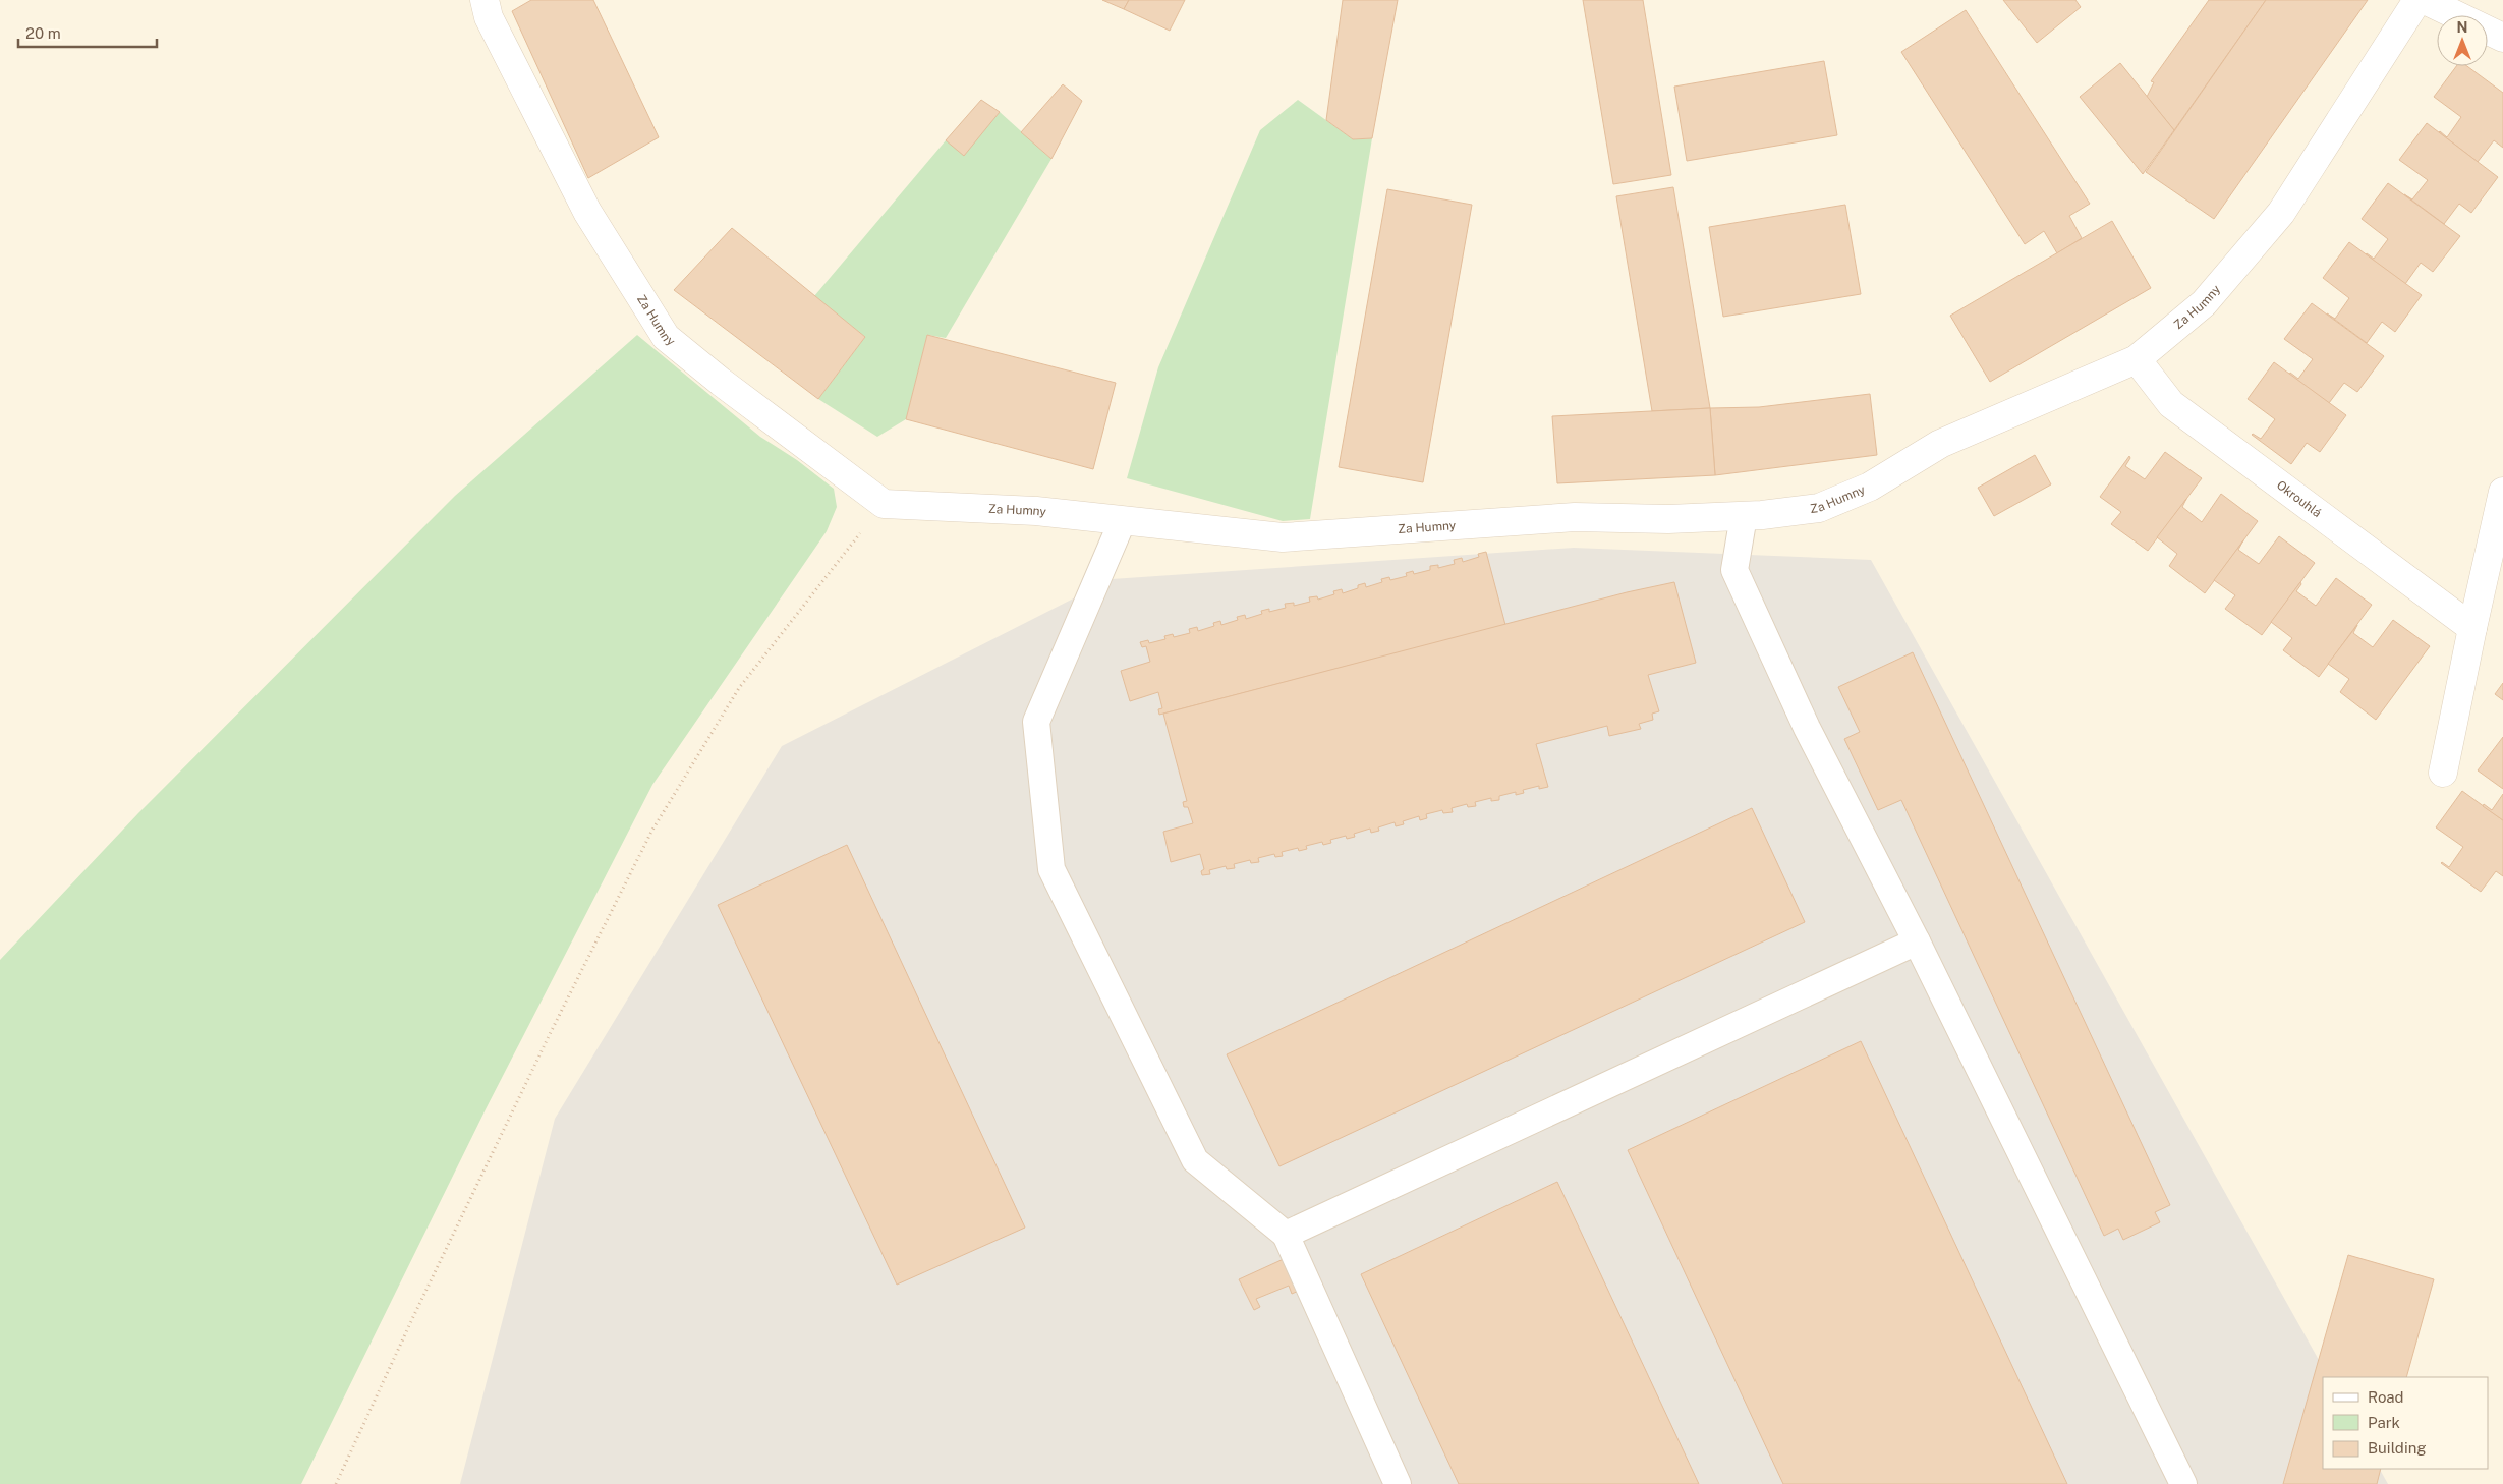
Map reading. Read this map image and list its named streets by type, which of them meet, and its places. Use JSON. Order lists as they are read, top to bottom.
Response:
{
  "streets": {
    "street": ["Za Humny", "Okrouhlá"]
  },
  "crossings": [
    ["Za Humny", "Okrouhlá"]
  ],
  "legend": ["Road", "Park", "Building"],
  "scale_bar": "20 m",
  "north": "top"
}
